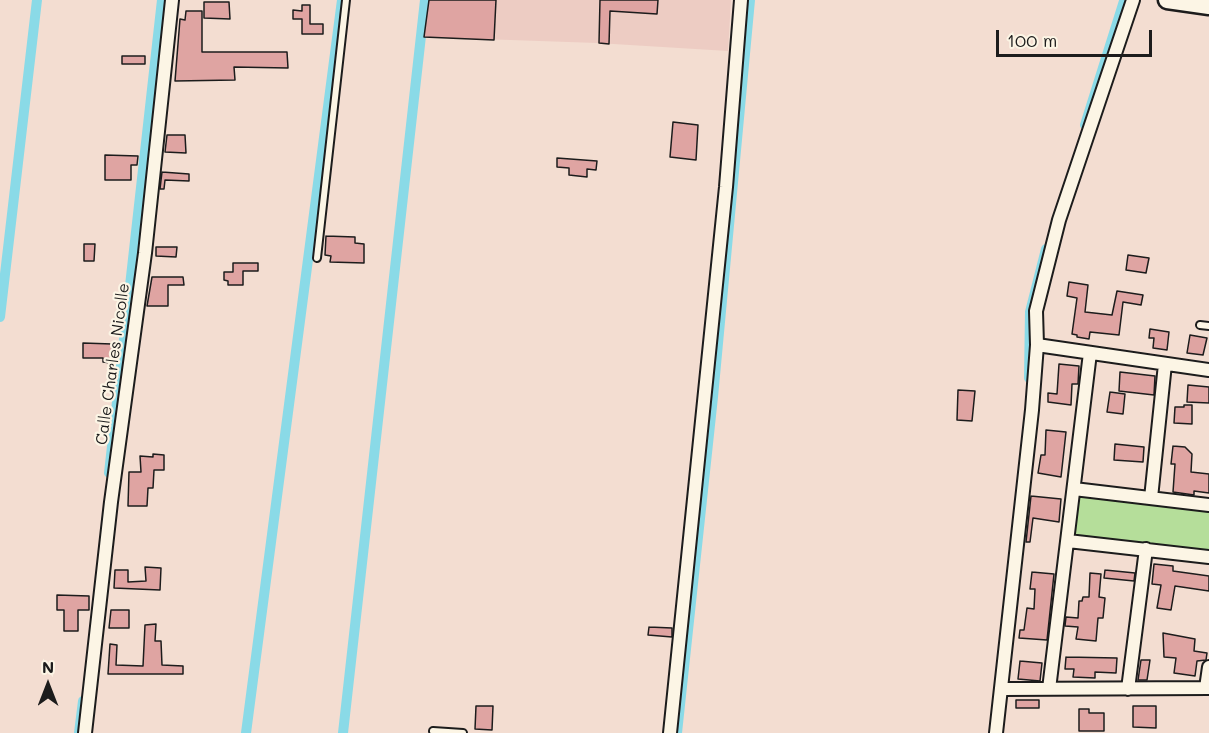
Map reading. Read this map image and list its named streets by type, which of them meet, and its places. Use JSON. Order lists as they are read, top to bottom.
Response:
{
  "streets": {
    "street": ["Calle Charles Nicolle"]
  },
  "scale_bar": "100 m",
  "north": "top"
}
